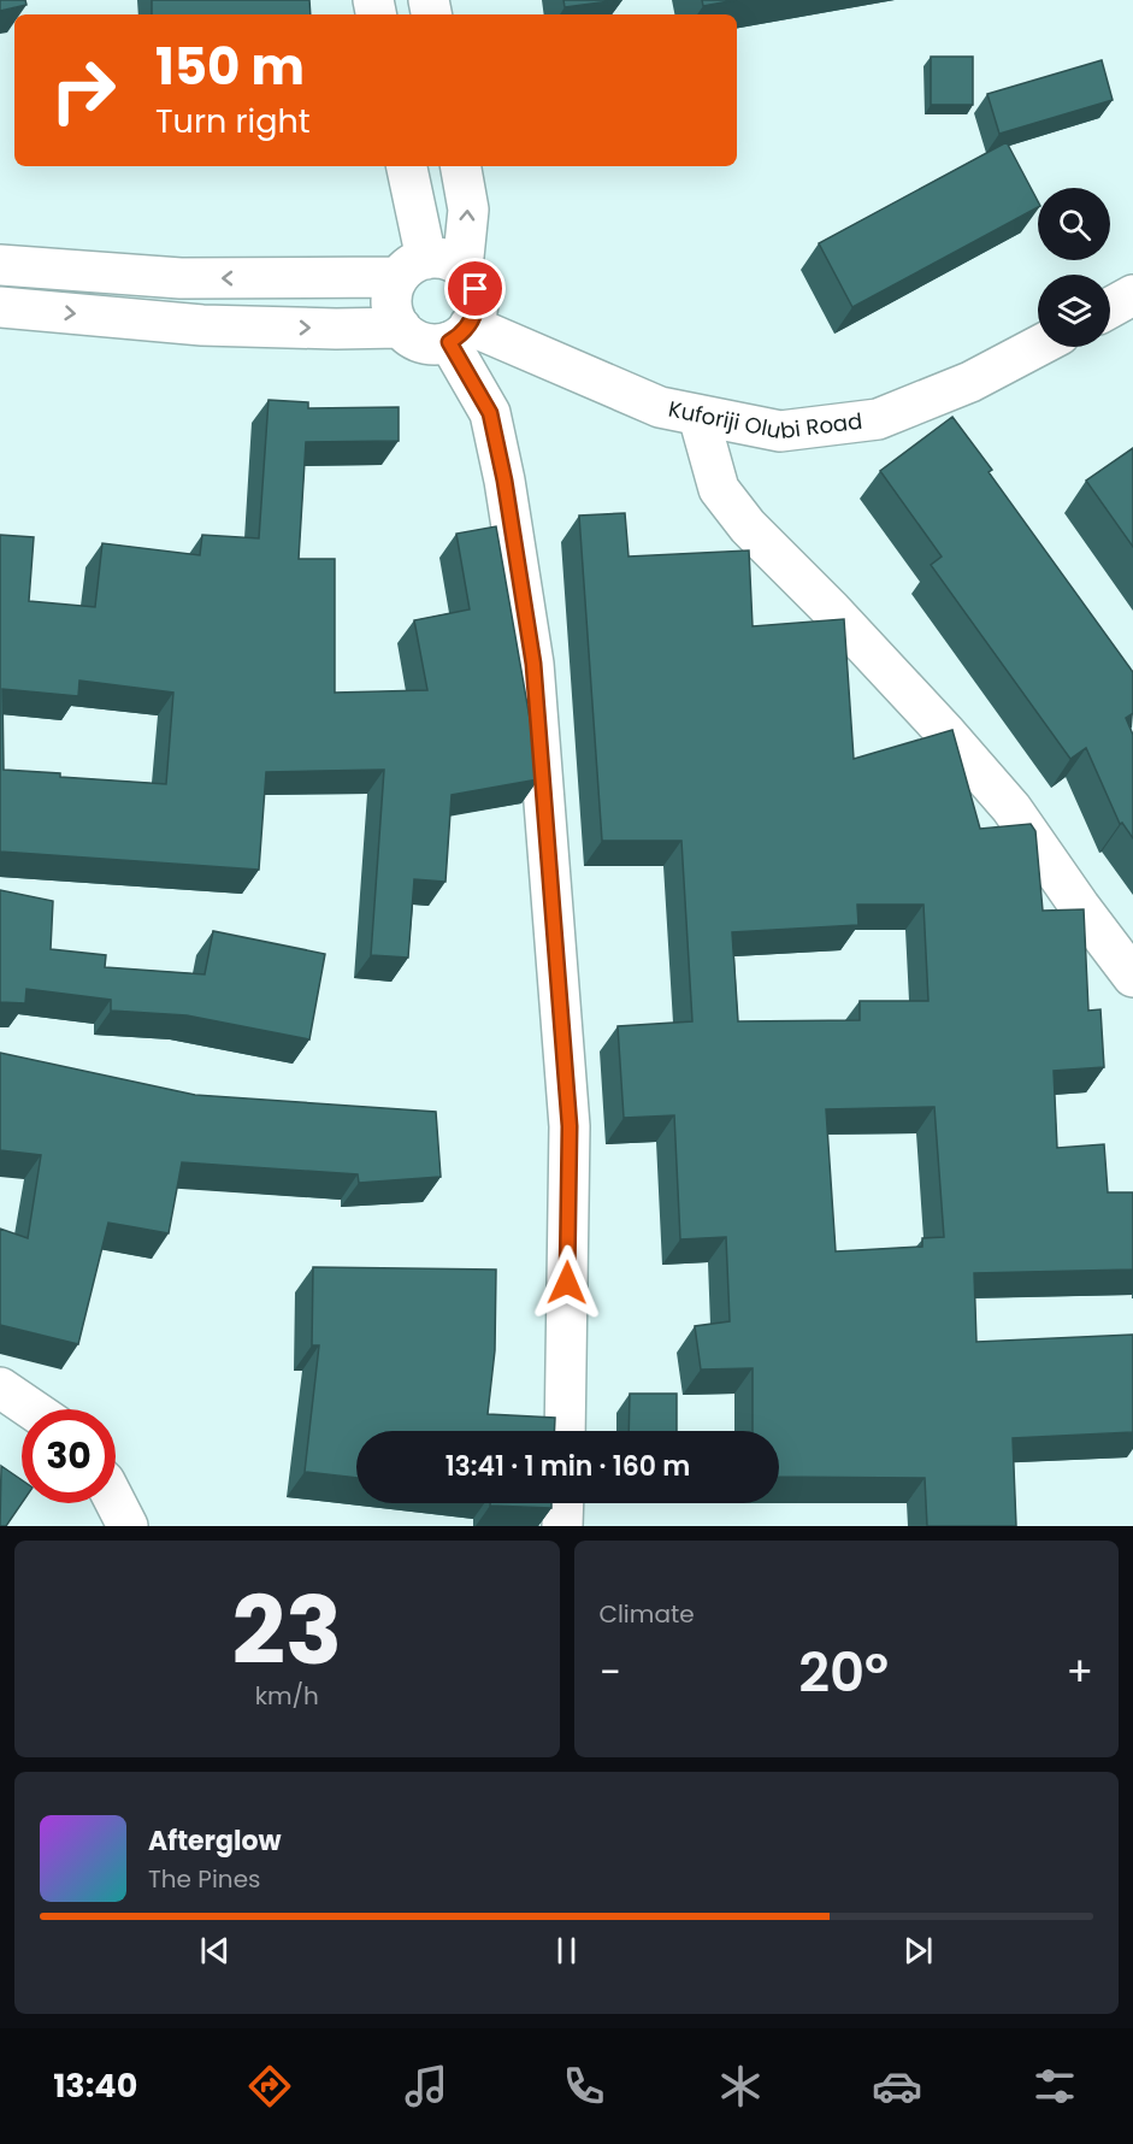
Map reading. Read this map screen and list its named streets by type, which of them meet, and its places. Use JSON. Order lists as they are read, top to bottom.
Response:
{
  "streets": {
    "street": ["Kuforiji Olubi Road"]
  },
  "page": {
    "turn": ["150 m", "Turn right"],
    "limit": "30",
    "trip": "13:41 · 1 min · 160 m",
    "tile": [
      ["23", "km/h"],
      "Climate"
    ],
    "heat": ["−", "20°", "+"],
    "song": ["Afterglow", "The Pines"],
    "tabs": "13:40"
  }
}
